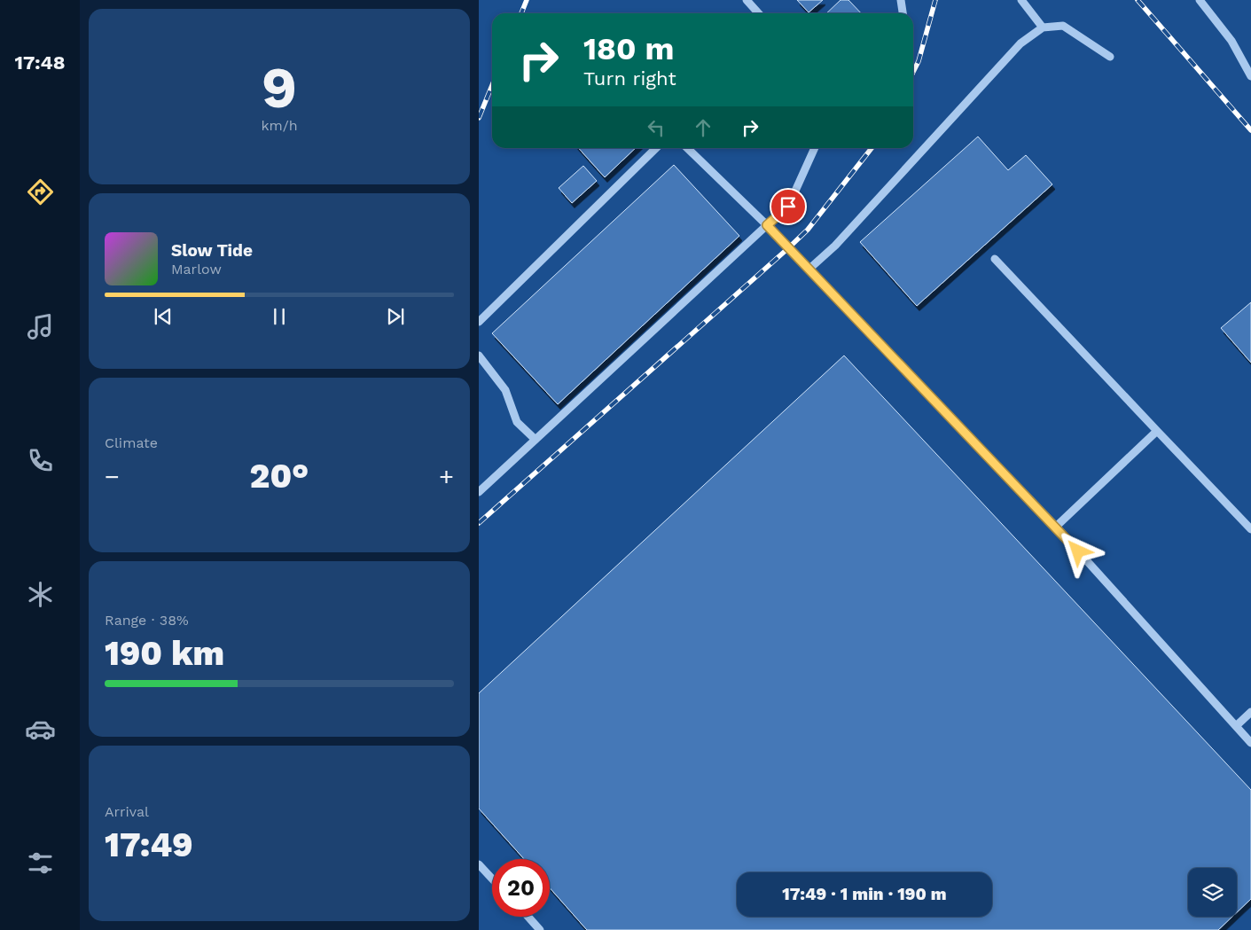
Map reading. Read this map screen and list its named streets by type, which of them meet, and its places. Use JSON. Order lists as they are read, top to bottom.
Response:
{
  "page": {
    "tabs": "17:48",
    "tile": [
      ["9", "km/h"],
      "Climate",
      ["Range · 38%", "190 km"],
      ["Arrival", "17:49"]
    ],
    "turn": ["180 m", "Turn right"],
    "song": ["Slow Tide", "Marlow"],
    "heat": ["−", "20°", "+"],
    "limit": "20",
    "trip": "17:49 · 1 min · 190 m"
  }
}
